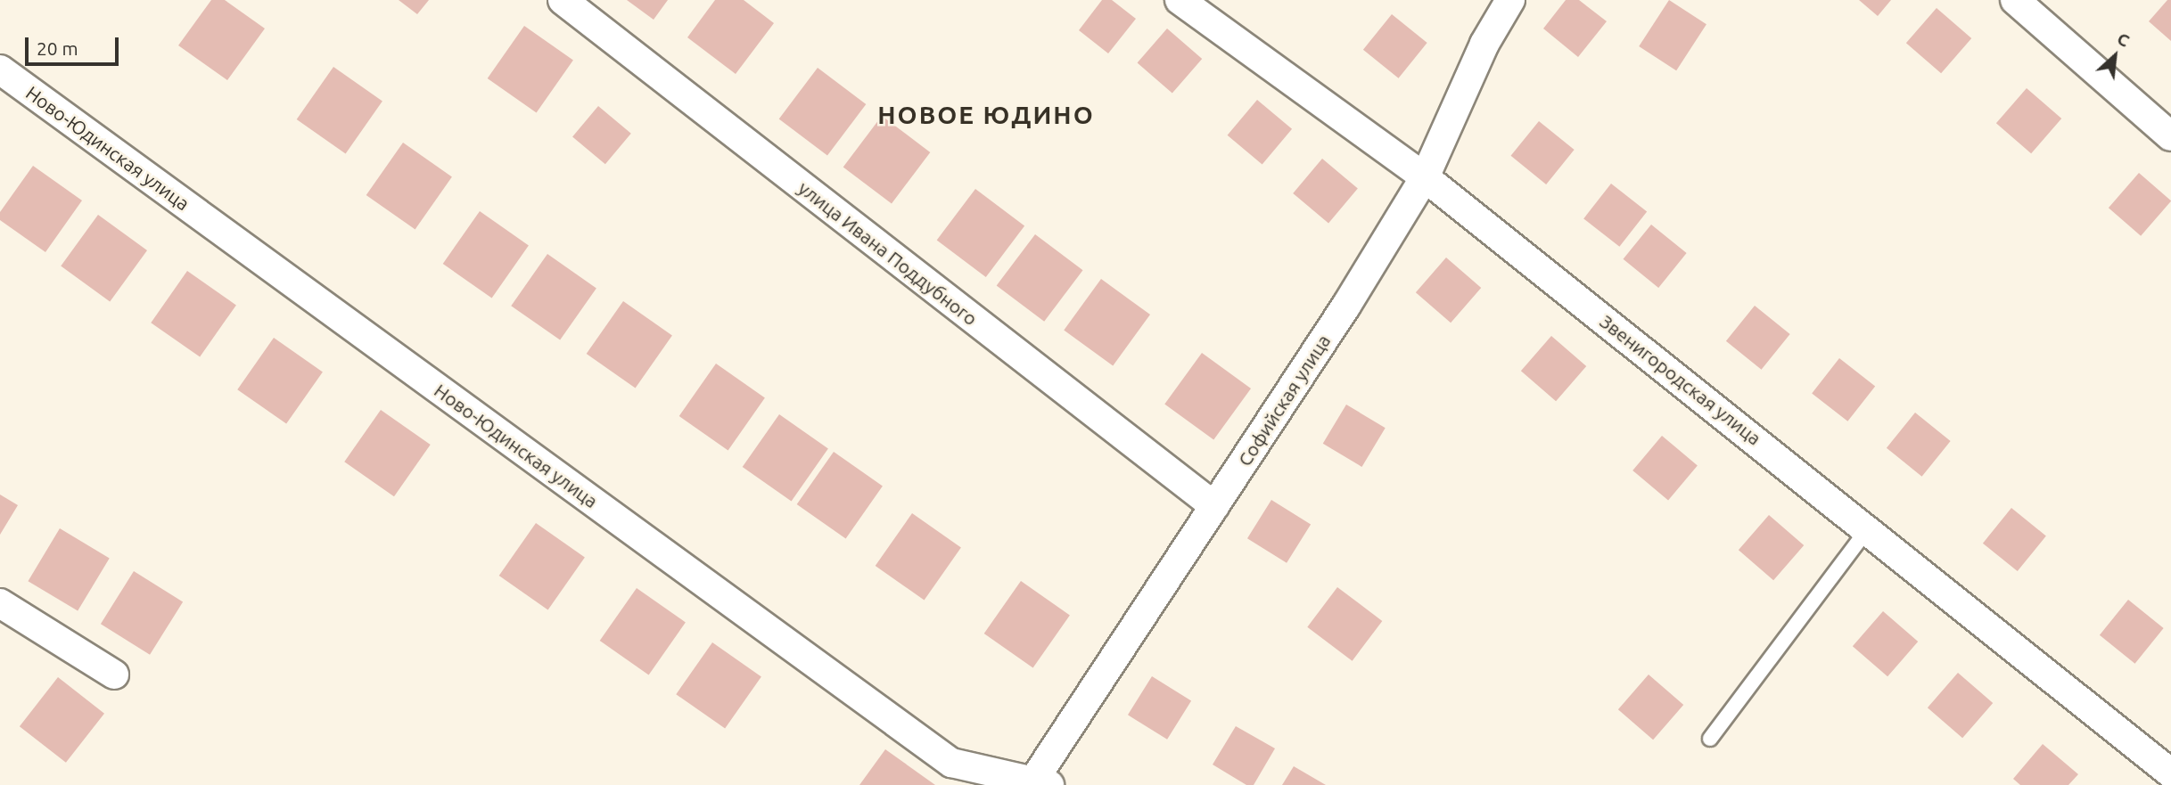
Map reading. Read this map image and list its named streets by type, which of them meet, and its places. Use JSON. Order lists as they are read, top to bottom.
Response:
{
  "streets": {
    "street": [
      "Ново-Юдинская улица",
      "улица Ивана Поддубного",
      "Звенигородская улица",
      "Софийская улица"
    ]
  },
  "crossings": [
    ["Ново-Юдинская улица", "Софийская улица"],
    ["улица Ивана Поддубного", "Софийская улица"],
    ["Звенигородская улица", "Софийская улица"]
  ],
  "districts": ["НОВОЕ ЮДИНО"],
  "scale_bar": "20 m",
  "north": "top right"
}
